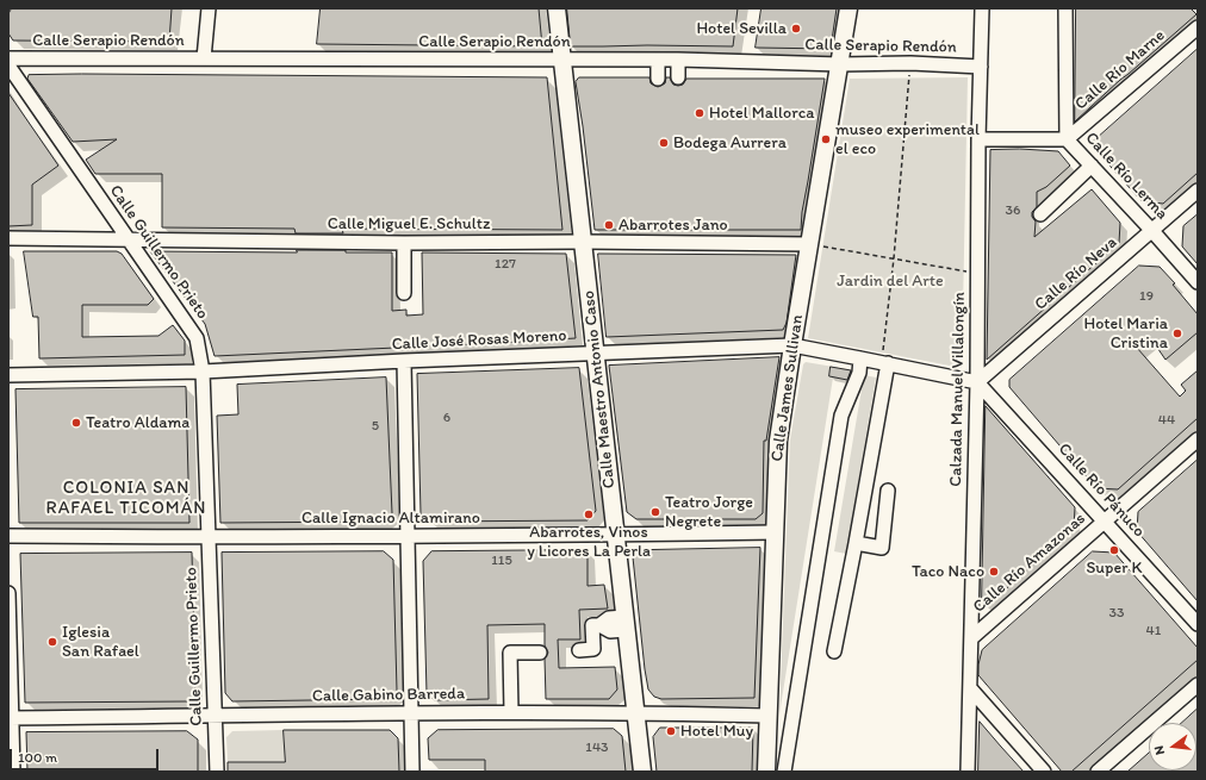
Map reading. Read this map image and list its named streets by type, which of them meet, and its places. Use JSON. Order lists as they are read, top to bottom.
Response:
{
  "streets": {
    "main road": ["Calle James Sullivan", "Calle Maestro Antonio Caso"],
    "street": [
      "Calle Serapio Rendón",
      "Calle Río Marne",
      "Calle Río Lerma",
      "Calle Miguel E. Schultz",
      "Calle Guillermo Prieto",
      "Calle Río Neva",
      "Calle José Rosas Moreno",
      "Calzada Manuel Villalongín",
      "Calle Río Pánuco",
      "Calle Ignacio Altamirano",
      "Calle Río Amazonas",
      "Calle Gabino Barreda"
    ]
  },
  "crossings": [
    ["Calle Serapio Rendón", "Calle James Sullivan"],
    ["Calle Serapio Rendón", "Calle Maestro Antonio Caso"],
    ["Calle Serapio Rendón", "Calzada Manuel Villalongín"],
    ["Calle Río Marne", "Calle Río Lerma"],
    ["Calle Río Lerma", "Calle Río Neva"],
    ["Calle Río Lerma", "Calzada Manuel Villalongín"],
    ["Calle Miguel E. Schultz", "Calle Guillermo Prieto"],
    ["Calle Miguel E. Schultz", "Calle James Sullivan"],
    ["Calle Miguel E. Schultz", "Calle Maestro Antonio Caso"],
    ["Calle Guillermo Prieto", "Calle José Rosas Moreno"],
    ["Calle Guillermo Prieto", "Calle Ignacio Altamirano"],
    ["Calle Guillermo Prieto", "Calle Gabino Barreda"],
    ["Calle Río Neva", "Calle José Rosas Moreno"],
    ["Calle Río Neva", "Calzada Manuel Villalongín"],
    ["Calle Río Neva", "Calle Río Pánuco"],
    ["Calle José Rosas Moreno", "Calle James Sullivan"],
    ["Calle José Rosas Moreno", "Calle Maestro Antonio Caso"],
    ["Calle José Rosas Moreno", "Calzada Manuel Villalongín"],
    ["Calle José Rosas Moreno", "Calle Río Pánuco"],
    ["Calle James Sullivan", "Calle Ignacio Altamirano"],
    ["Calle James Sullivan", "Calle Gabino Barreda"],
    ["Calle Maestro Antonio Caso", "Calle Ignacio Altamirano"],
    ["Calle Maestro Antonio Caso", "Calle Gabino Barreda"],
    ["Calzada Manuel Villalongín", "Calle Río Pánuco"],
    ["Calzada Manuel Villalongín", "Calle Río Amazonas"],
    ["Calle Río Pánuco", "Calle Río Amazonas"]
  ],
  "districts": ["COLONIA SAN RAFAEL TICOMÁN"],
  "parks": ["Jardin del Arte"],
  "places": [
    "Hotel Sevilla",
    "Hotel Mallorca",
    "museo experimental el eco",
    "Bodega Aurrera",
    "Abarrotes Jano",
    "Hotel Maria Cristina",
    "Teatro Aldama",
    "Teatro Jorge Negrete",
    "Abarrotes, Vinos y Licores La Perla",
    "Super K",
    "Taco Naco",
    "Iglesia San Rafael",
    "Hotel Muy"
  ],
  "house_numbers": [
    "36",
    "127",
    "19",
    "6",
    "44",
    "5",
    "115",
    "33",
    "41",
    "143"
  ],
  "scale_bar": "100 m",
  "north": "left"
}
